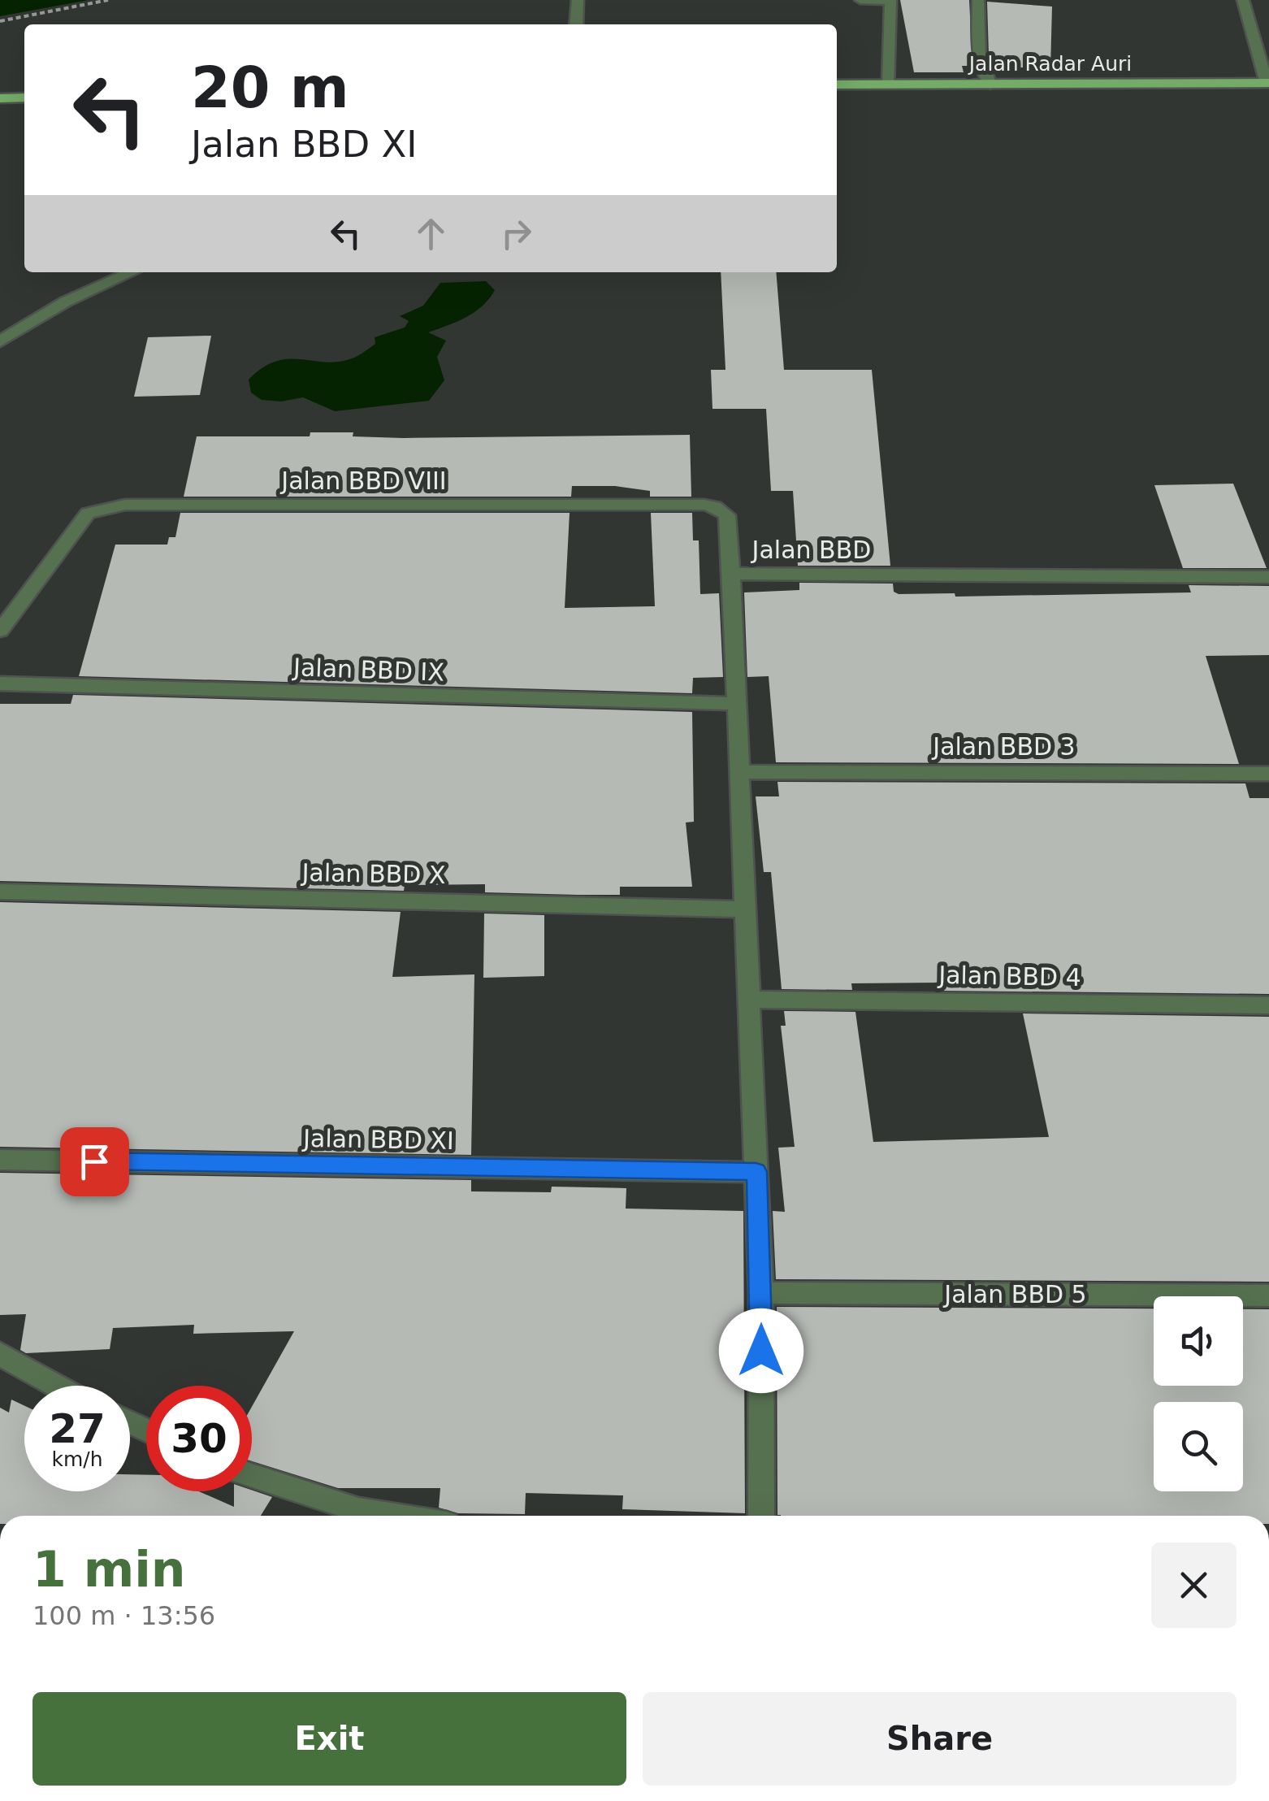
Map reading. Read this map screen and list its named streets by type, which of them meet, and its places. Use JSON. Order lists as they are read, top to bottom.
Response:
{
  "streets": {
    "main road": ["Jalan Radar Auri"],
    "street": [
      "Jalan BBD VIII",
      "Jalan BBD",
      "Jalan BBD IX",
      "Jalan BBD 3",
      "Jalan BBD X",
      "Jalan BBD 4",
      "Jalan BBD XI",
      "Jalan BBD 5"
    ]
  },
  "crossings": [
    ["Jalan BBD VIII", "Jalan BBD"],
    ["Jalan BBD", "Jalan BBD IX"],
    ["Jalan BBD", "Jalan BBD 3"],
    ["Jalan BBD", "Jalan BBD X"],
    ["Jalan BBD", "Jalan BBD 4"],
    ["Jalan BBD", "Jalan BBD XI"],
    ["Jalan BBD", "Jalan BBD 5"]
  ],
  "page": {
    "turn": ["20 m", "Jalan BBD XI"],
    "speed": "27 km/h",
    "limit": "30",
    "heading": ["1 min", "100 m · 13:56"],
    "buttons": ["Exit", "Share"]
  }
}
